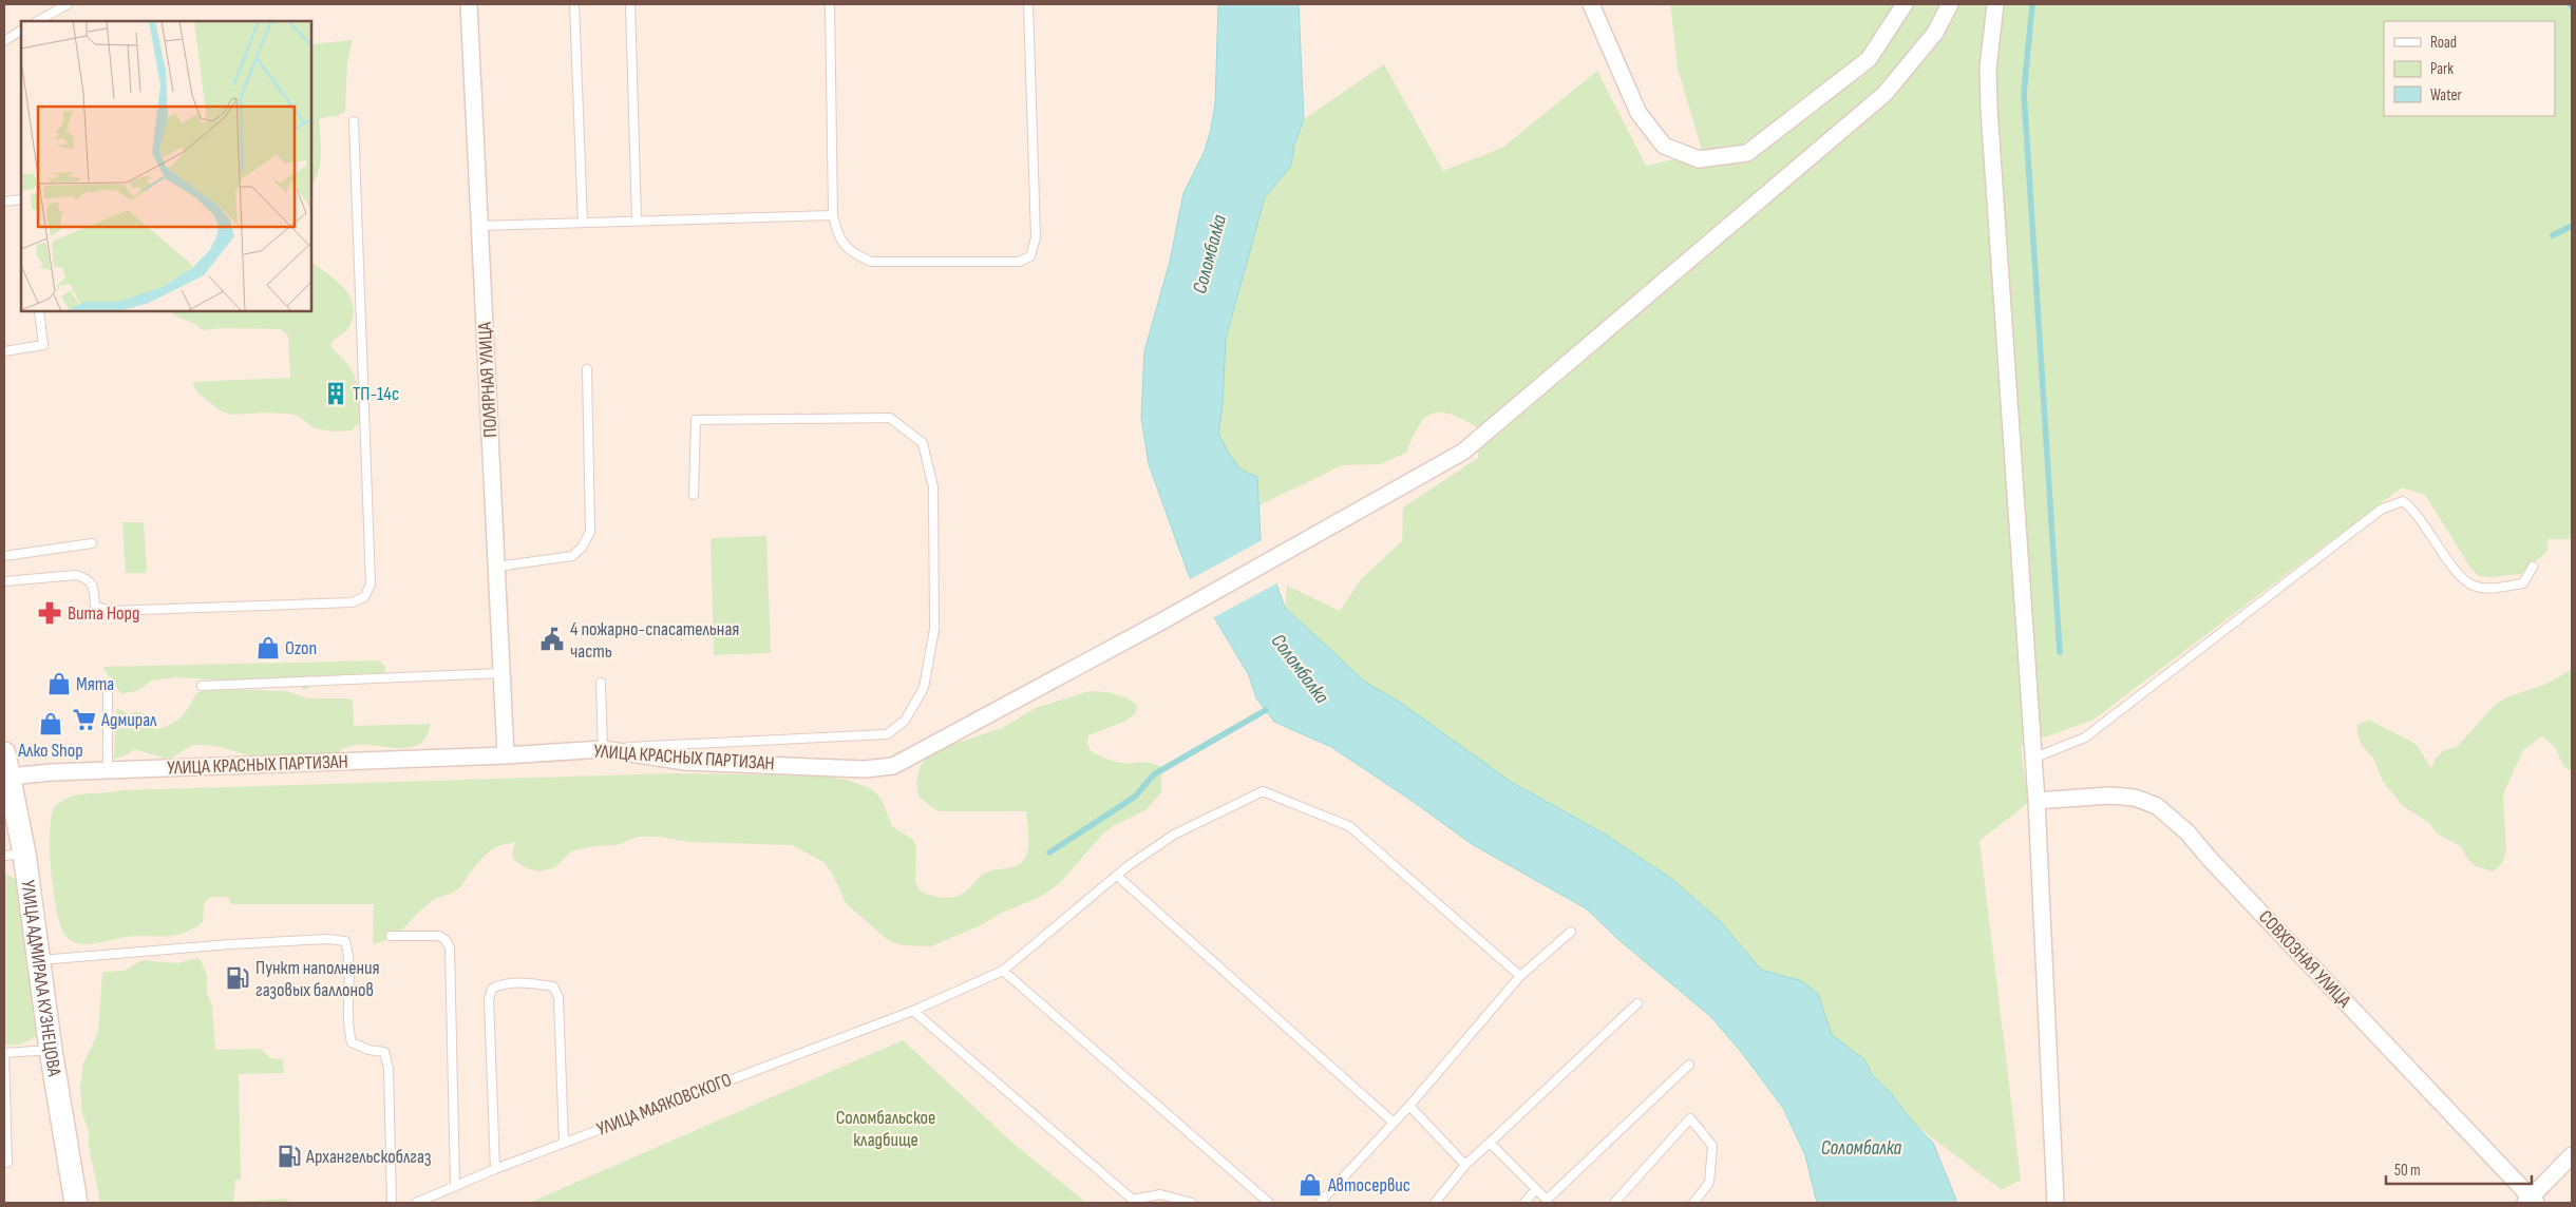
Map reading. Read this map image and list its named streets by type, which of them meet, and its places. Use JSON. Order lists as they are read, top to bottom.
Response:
{
  "streets": {
    "main road": ["УЛИЦА АДМИРАЛА КУЗНЕЦОВА"],
    "street": ["ПОЛЯРНАЯ УЛИЦА", "УЛИЦА КРАСНЫХ ПАРТИЗАН", "СОВХОЗНАЯ УЛИЦА"],
    "lane": ["УЛИЦА МАЯКОВСКОГО"]
  },
  "crossings": [
    ["ПОЛЯРНАЯ УЛИЦА", "УЛИЦА КРАСНЫХ ПАРТИЗАН"],
    ["УЛИЦА КРАСНЫХ ПАРТИЗАН", "УЛИЦА АДМИРАЛА КУЗНЕЦОВА"]
  ],
  "water": ["Соломбалка"],
  "parks": ["Соломбальское кладбище"],
  "places": {
    "building": ["ТП-14с"],
    "pharmacy": ["Вита Норд"],
    "public building": ["4 пожарно-спасательная часть"],
    "shop": [
      "Ozon",
      "Мята",
      "Алко Shop",
      "Автосервис"
    ],
    "supermarket": ["Адмирал"],
    "fuel station": ["Пункт наполнения газовых баллонов", "Архангельскоблгаз"]
  },
  "legend": ["Road", "Park", "Water"],
  "scale_bar": "50 m"
}
